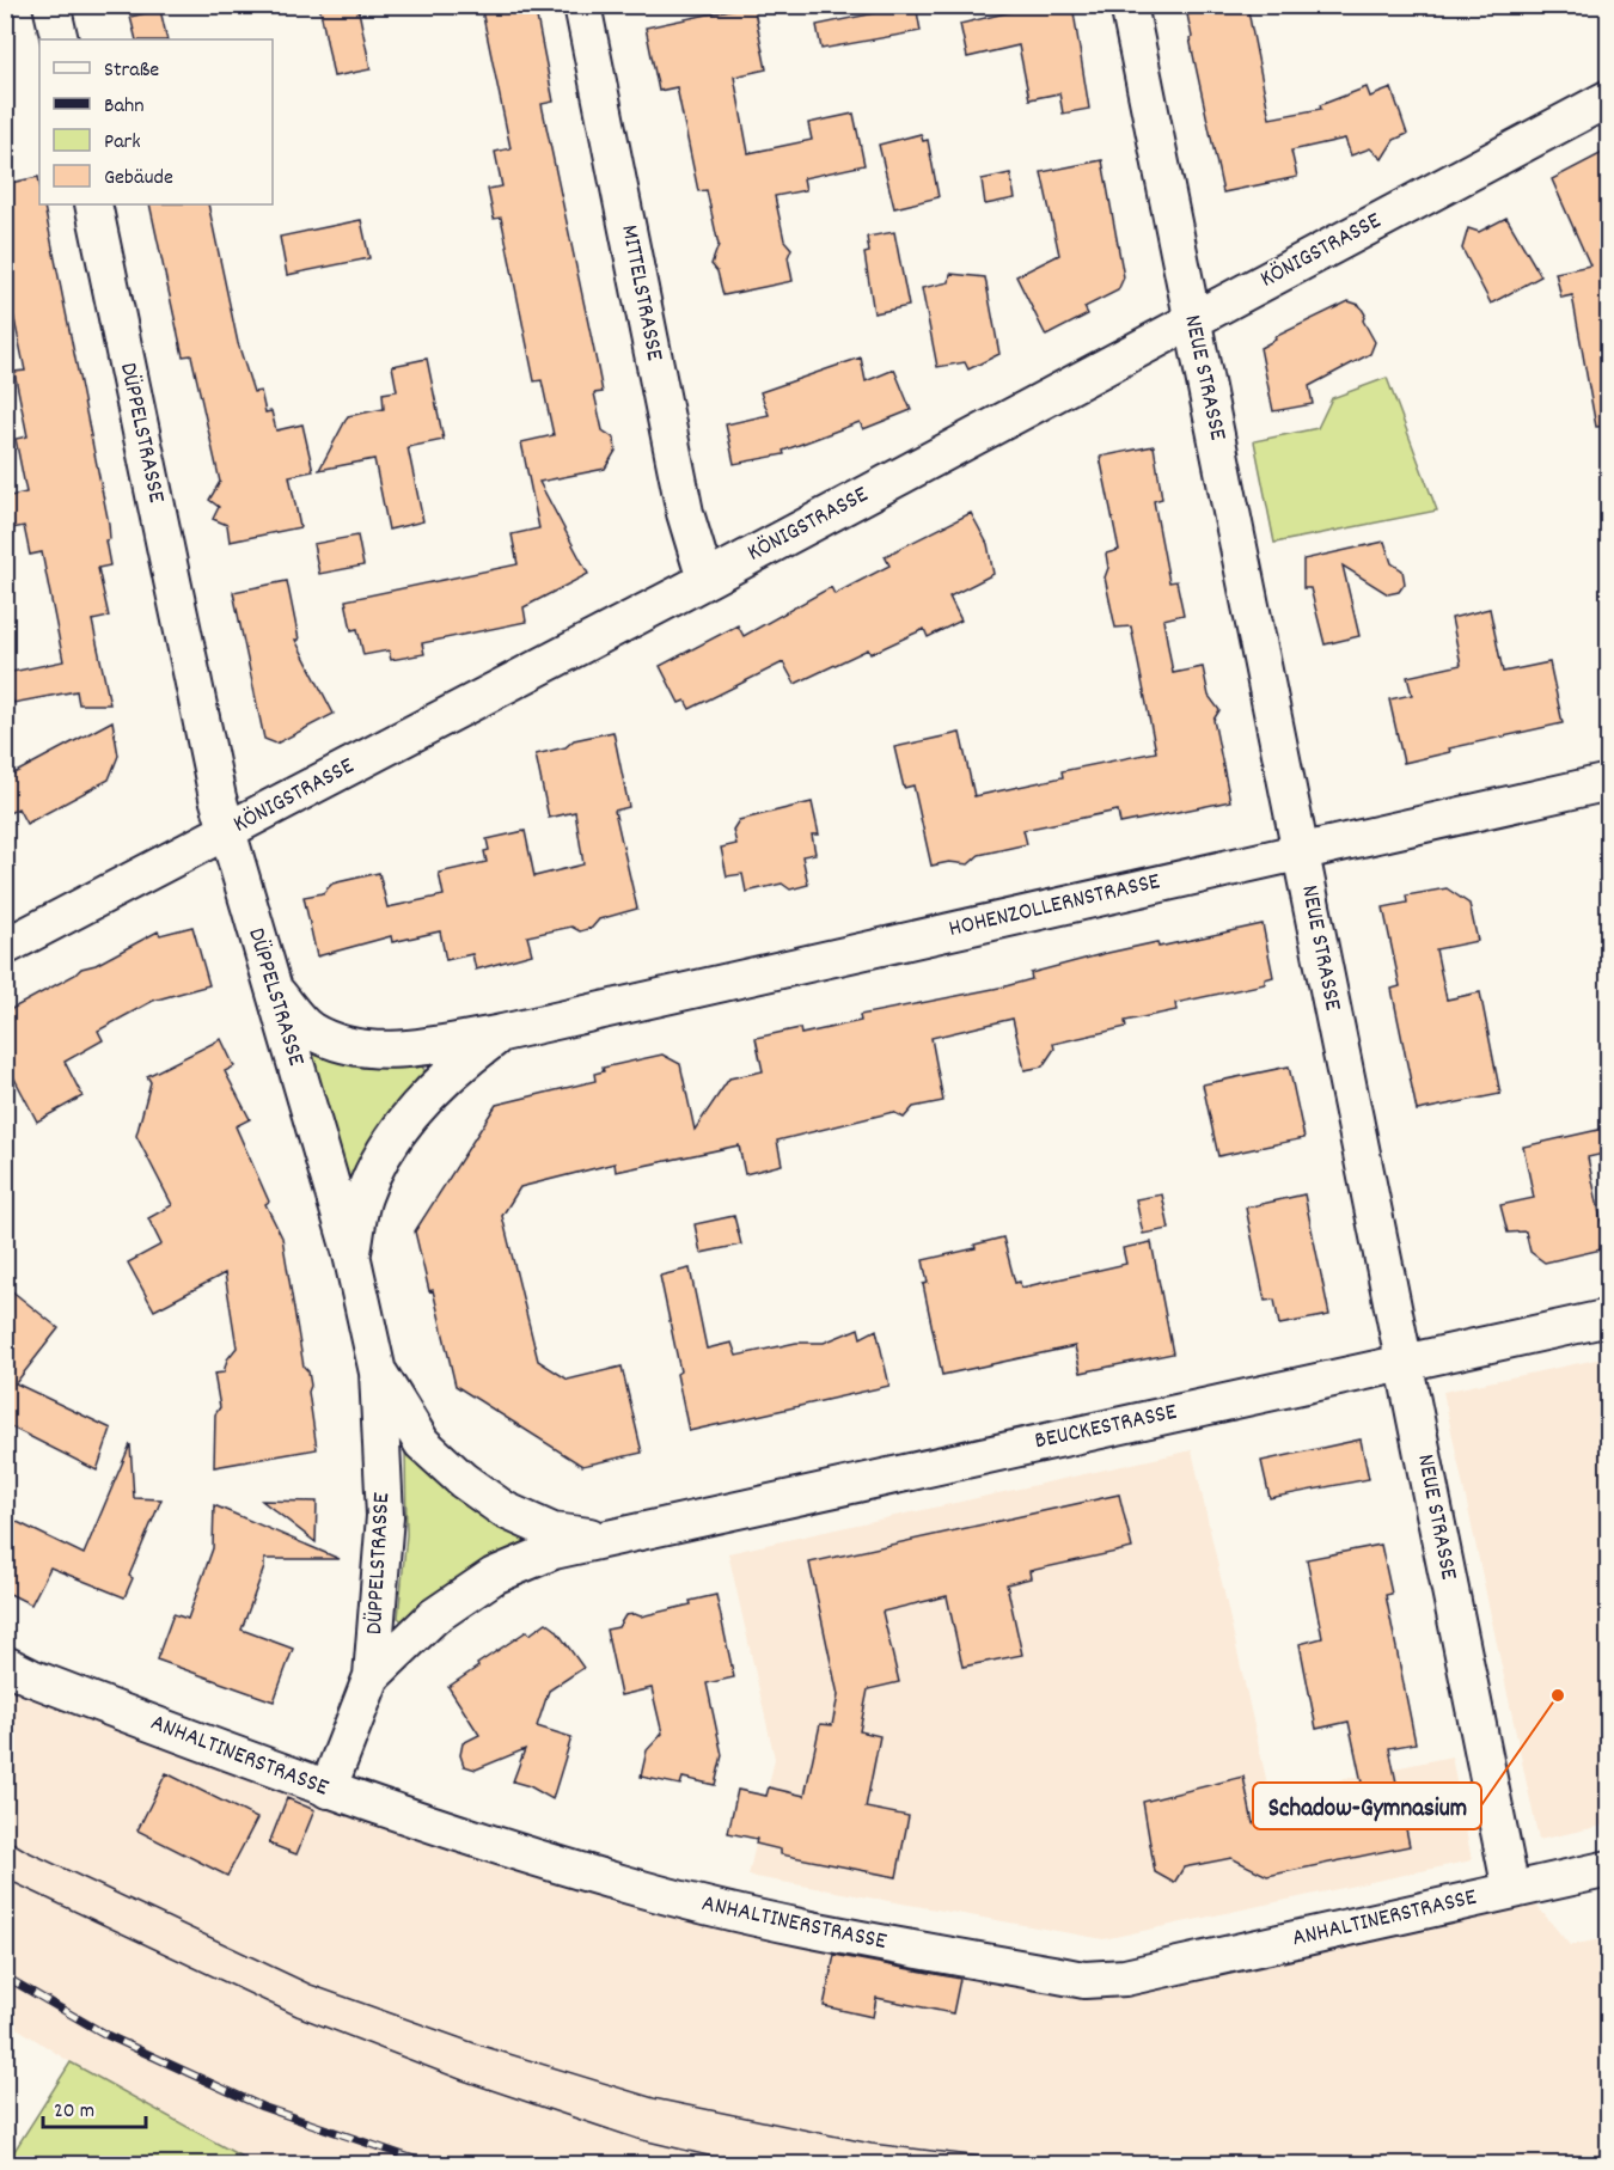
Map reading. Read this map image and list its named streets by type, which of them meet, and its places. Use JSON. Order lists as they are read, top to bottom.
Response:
{
  "streets": {
    "street": [
      "KÖNIGSTRASSE",
      "MITTELSTRASSE",
      "NEUE STRASSE",
      "DÜPPELSTRASSE",
      "HOHENZOLLERNSTRASSE",
      "BEUCKESTRASSE",
      "ANHALTINERSTRASSE"
    ]
  },
  "crossings": [
    ["KÖNIGSTRASSE", "MITTELSTRASSE"],
    ["KÖNIGSTRASSE", "NEUE STRASSE"],
    ["KÖNIGSTRASSE", "DÜPPELSTRASSE"],
    ["NEUE STRASSE", "HOHENZOLLERNSTRASSE"],
    ["NEUE STRASSE", "BEUCKESTRASSE"],
    ["NEUE STRASSE", "ANHALTINERSTRASSE"],
    ["DÜPPELSTRASSE", "HOHENZOLLERNSTRASSE"],
    ["DÜPPELSTRASSE", "BEUCKESTRASSE"],
    ["DÜPPELSTRASSE", "ANHALTINERSTRASSE"]
  ],
  "places": ["Schadow-Gymnasium"],
  "legend": [
    "Straße",
    "Bahn",
    "Park",
    "Gebäude"
  ],
  "scale_bar": "20 m"
}
